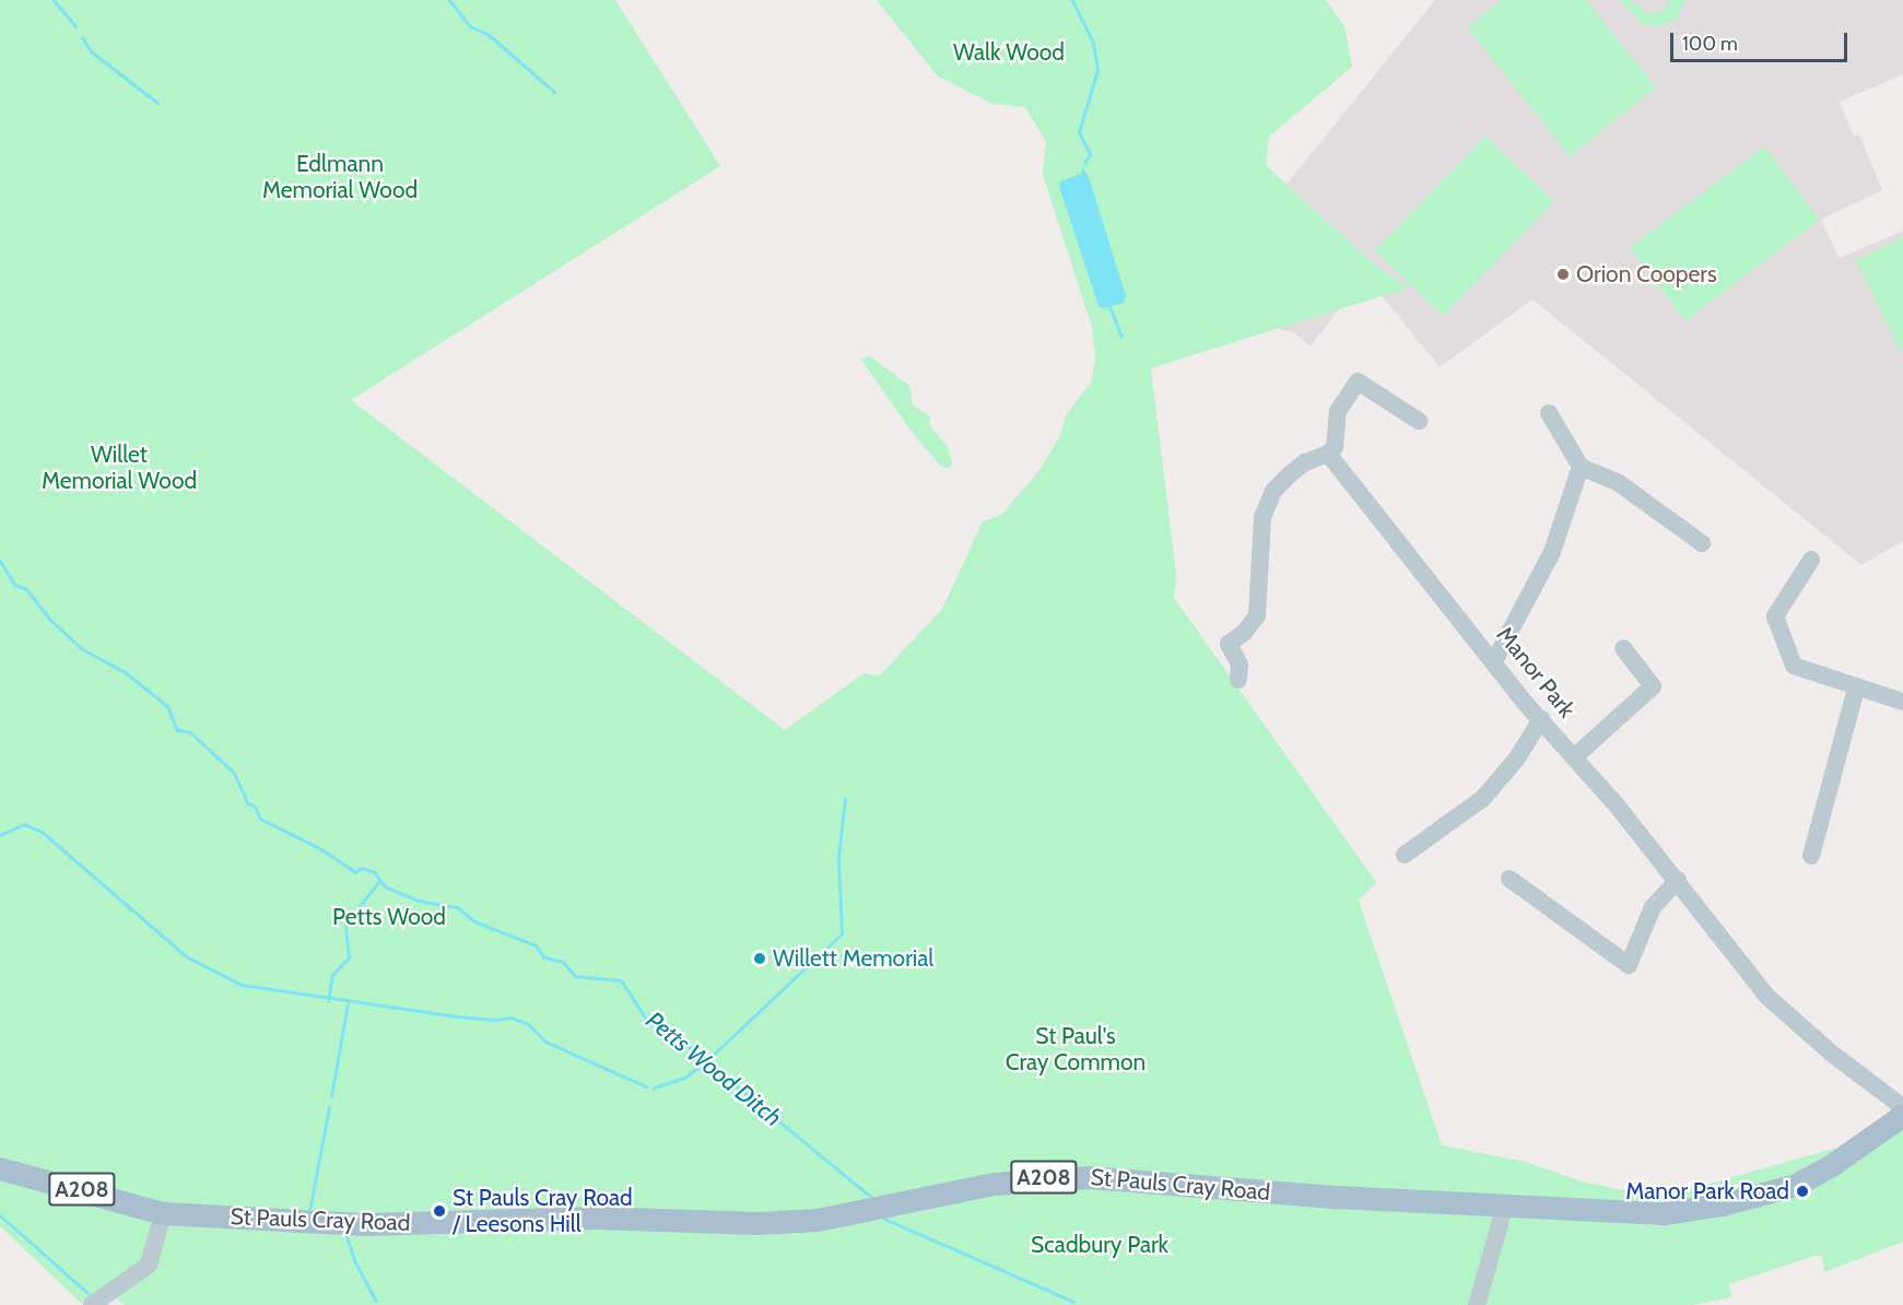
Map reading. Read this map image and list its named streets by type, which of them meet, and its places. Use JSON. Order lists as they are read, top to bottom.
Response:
{
  "streets": {
    "main road": ["A208", "St Pauls Cray Road"],
    "street": ["Manor Park"]
  },
  "crossings": [
    ["A208", "St Pauls Cray Road"]
  ],
  "water": ["Petts Wood Ditch"],
  "parks": [
    "Walk Wood",
    "Edlmann Memorial Wood",
    "Willet Memorial Wood",
    "Petts Wood",
    "St Paul's Cray Common",
    "Scadbury Park"
  ],
  "places": [
    "Orion Coopers",
    "Willett Memorial",
    "Manor Park Road",
    "St Pauls Cray Road / Leesons Hill"
  ],
  "scale_bar": "100 m"
}
